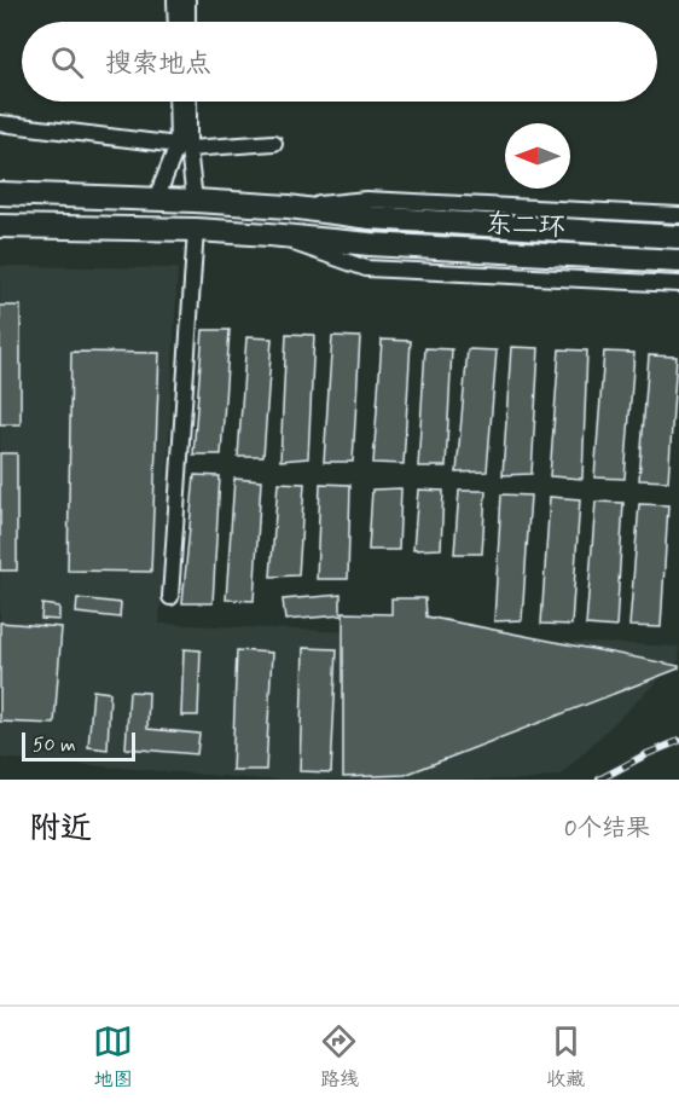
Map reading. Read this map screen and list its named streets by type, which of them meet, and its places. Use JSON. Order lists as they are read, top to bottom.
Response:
{
  "streets": {
    "highway": ["东二环"]
  },
  "scale_bar": "50 m",
  "north": "left",
  "page": {
    "search": "搜索地点",
    "scale": "50 m",
    "heading": ["附近", "0个结果"],
    "nav": ["地图", "路线", "收藏"]
  }
}
